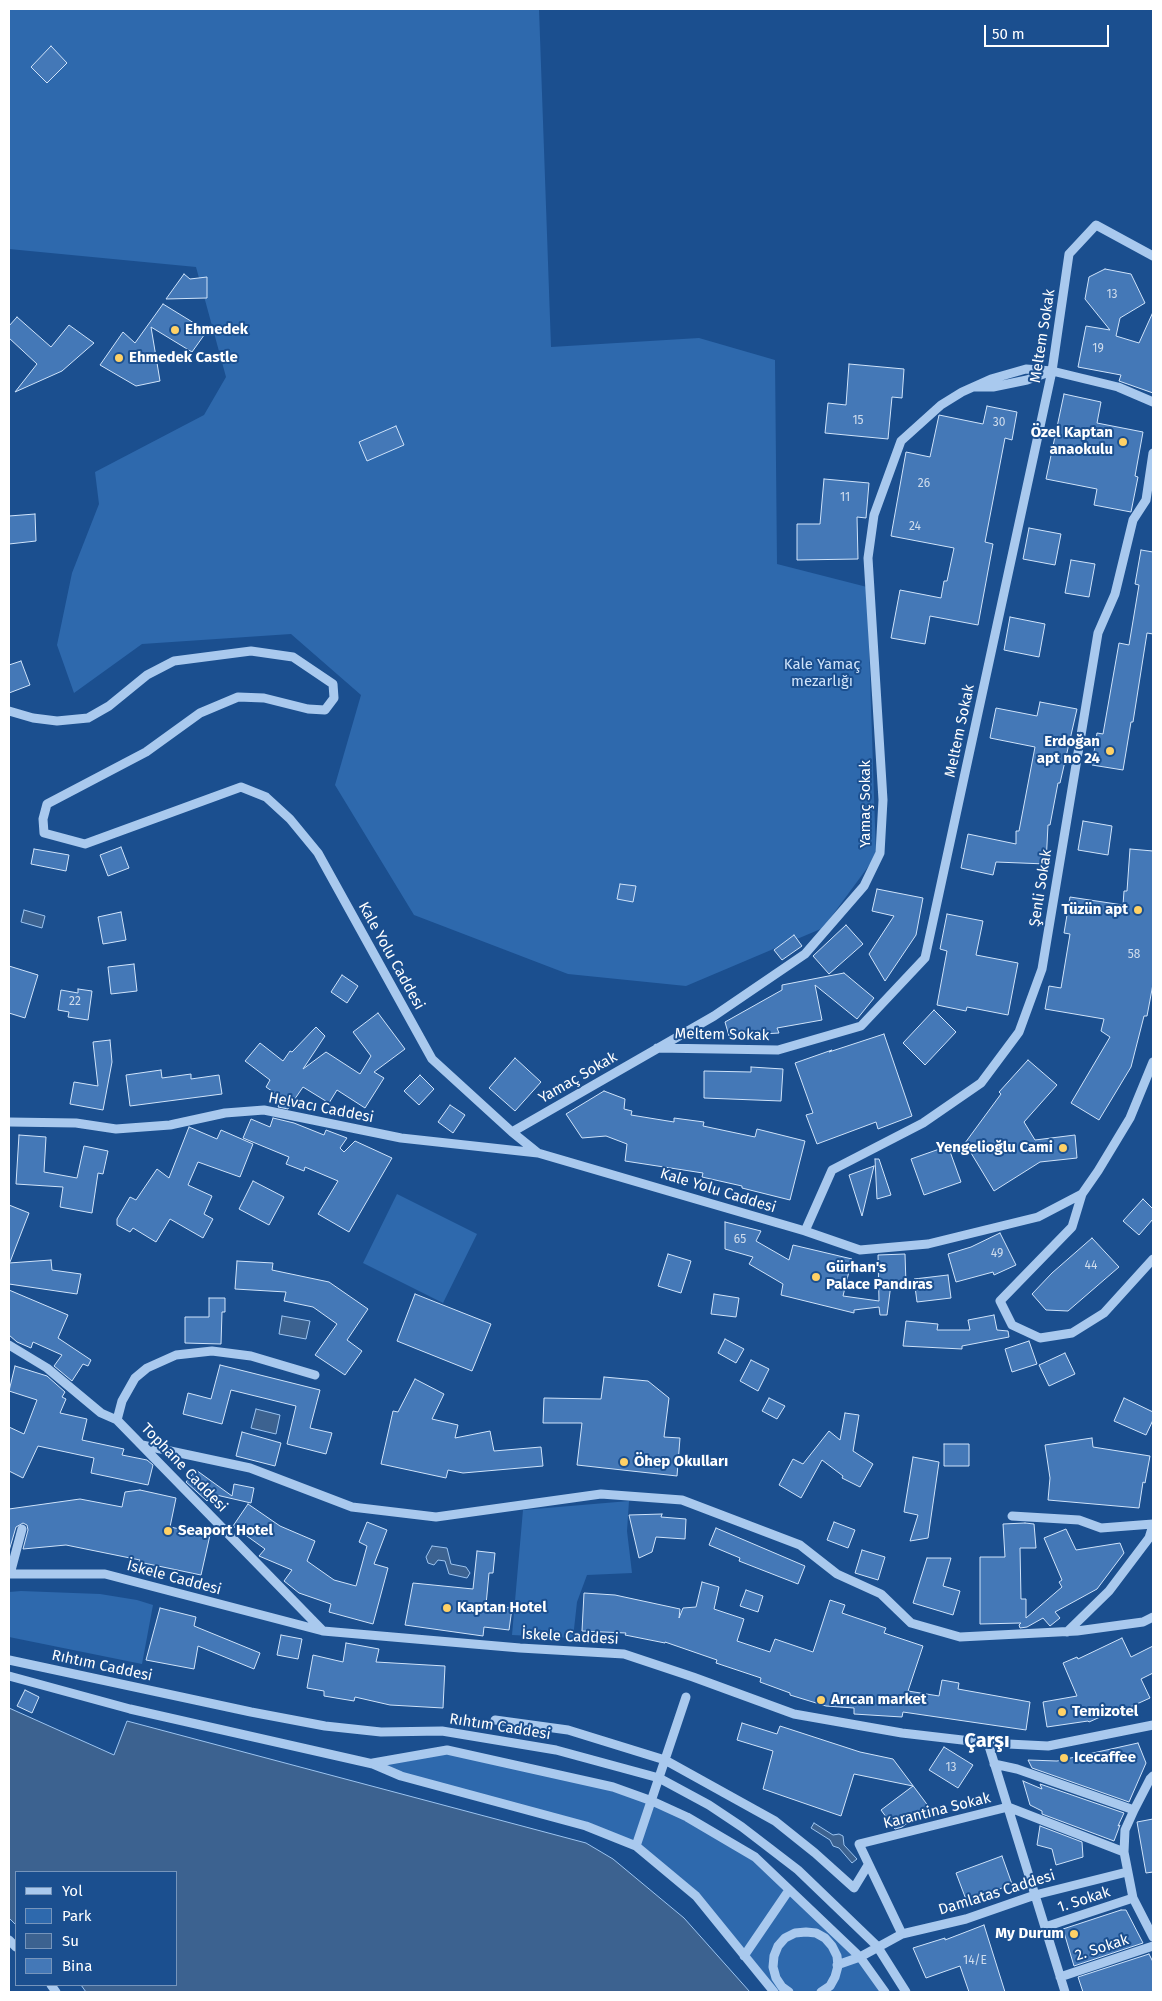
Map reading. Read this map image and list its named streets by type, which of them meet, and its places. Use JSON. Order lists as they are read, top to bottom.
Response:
{
  "streets": {
    "street": [
      "Meltem Sokak",
      "Yamaç Sokak",
      "Şenli Sokak",
      "Kale Yolu Caddesi",
      "Helvacı Caddesi",
      "Tophane Caddesi",
      "İskele Caddesi",
      "Rıhtım Caddesi",
      "Karantina Sokak",
      "Damlatas Caddesi",
      "1. Sokak",
      "2. Sokak"
    ]
  },
  "crossings": [
    ["Meltem Sokak", "Yamaç Sokak"],
    ["Yamaç Sokak", "Kale Yolu Caddesi"],
    ["Şenli Sokak", "Kale Yolu Caddesi"],
    ["Kale Yolu Caddesi", "Helvacı Caddesi"],
    ["Tophane Caddesi", "İskele Caddesi"],
    ["Rıhtım Caddesi", "Damlatas Caddesi"]
  ],
  "districts": ["Çarşı"],
  "parks": ["Kale Yamaç mezarlığı"],
  "places": [
    "Ehmedek",
    "Ehmedek Castle",
    "Özel Kaptan anaokulu",
    "Erdoğan apt no 24",
    "Tüzün apt",
    "Yengelioğlu Cami",
    "Gürhan's Palace Pandıras",
    "Öhep Okulları",
    "Seaport Hotel",
    "Kaptan Hotel",
    "Arıcan market",
    "Temizotel",
    "Icecaffee",
    "My Durum"
  ],
  "house_numbers": [
    "13",
    "19",
    "15",
    "30",
    "26",
    "11",
    "24",
    "58",
    "22",
    "65",
    "49",
    "44",
    "13",
    "14/E"
  ],
  "legend": [
    "Yol",
    "Park",
    "Su",
    "Bina"
  ],
  "scale_bar": "50 m"
}
